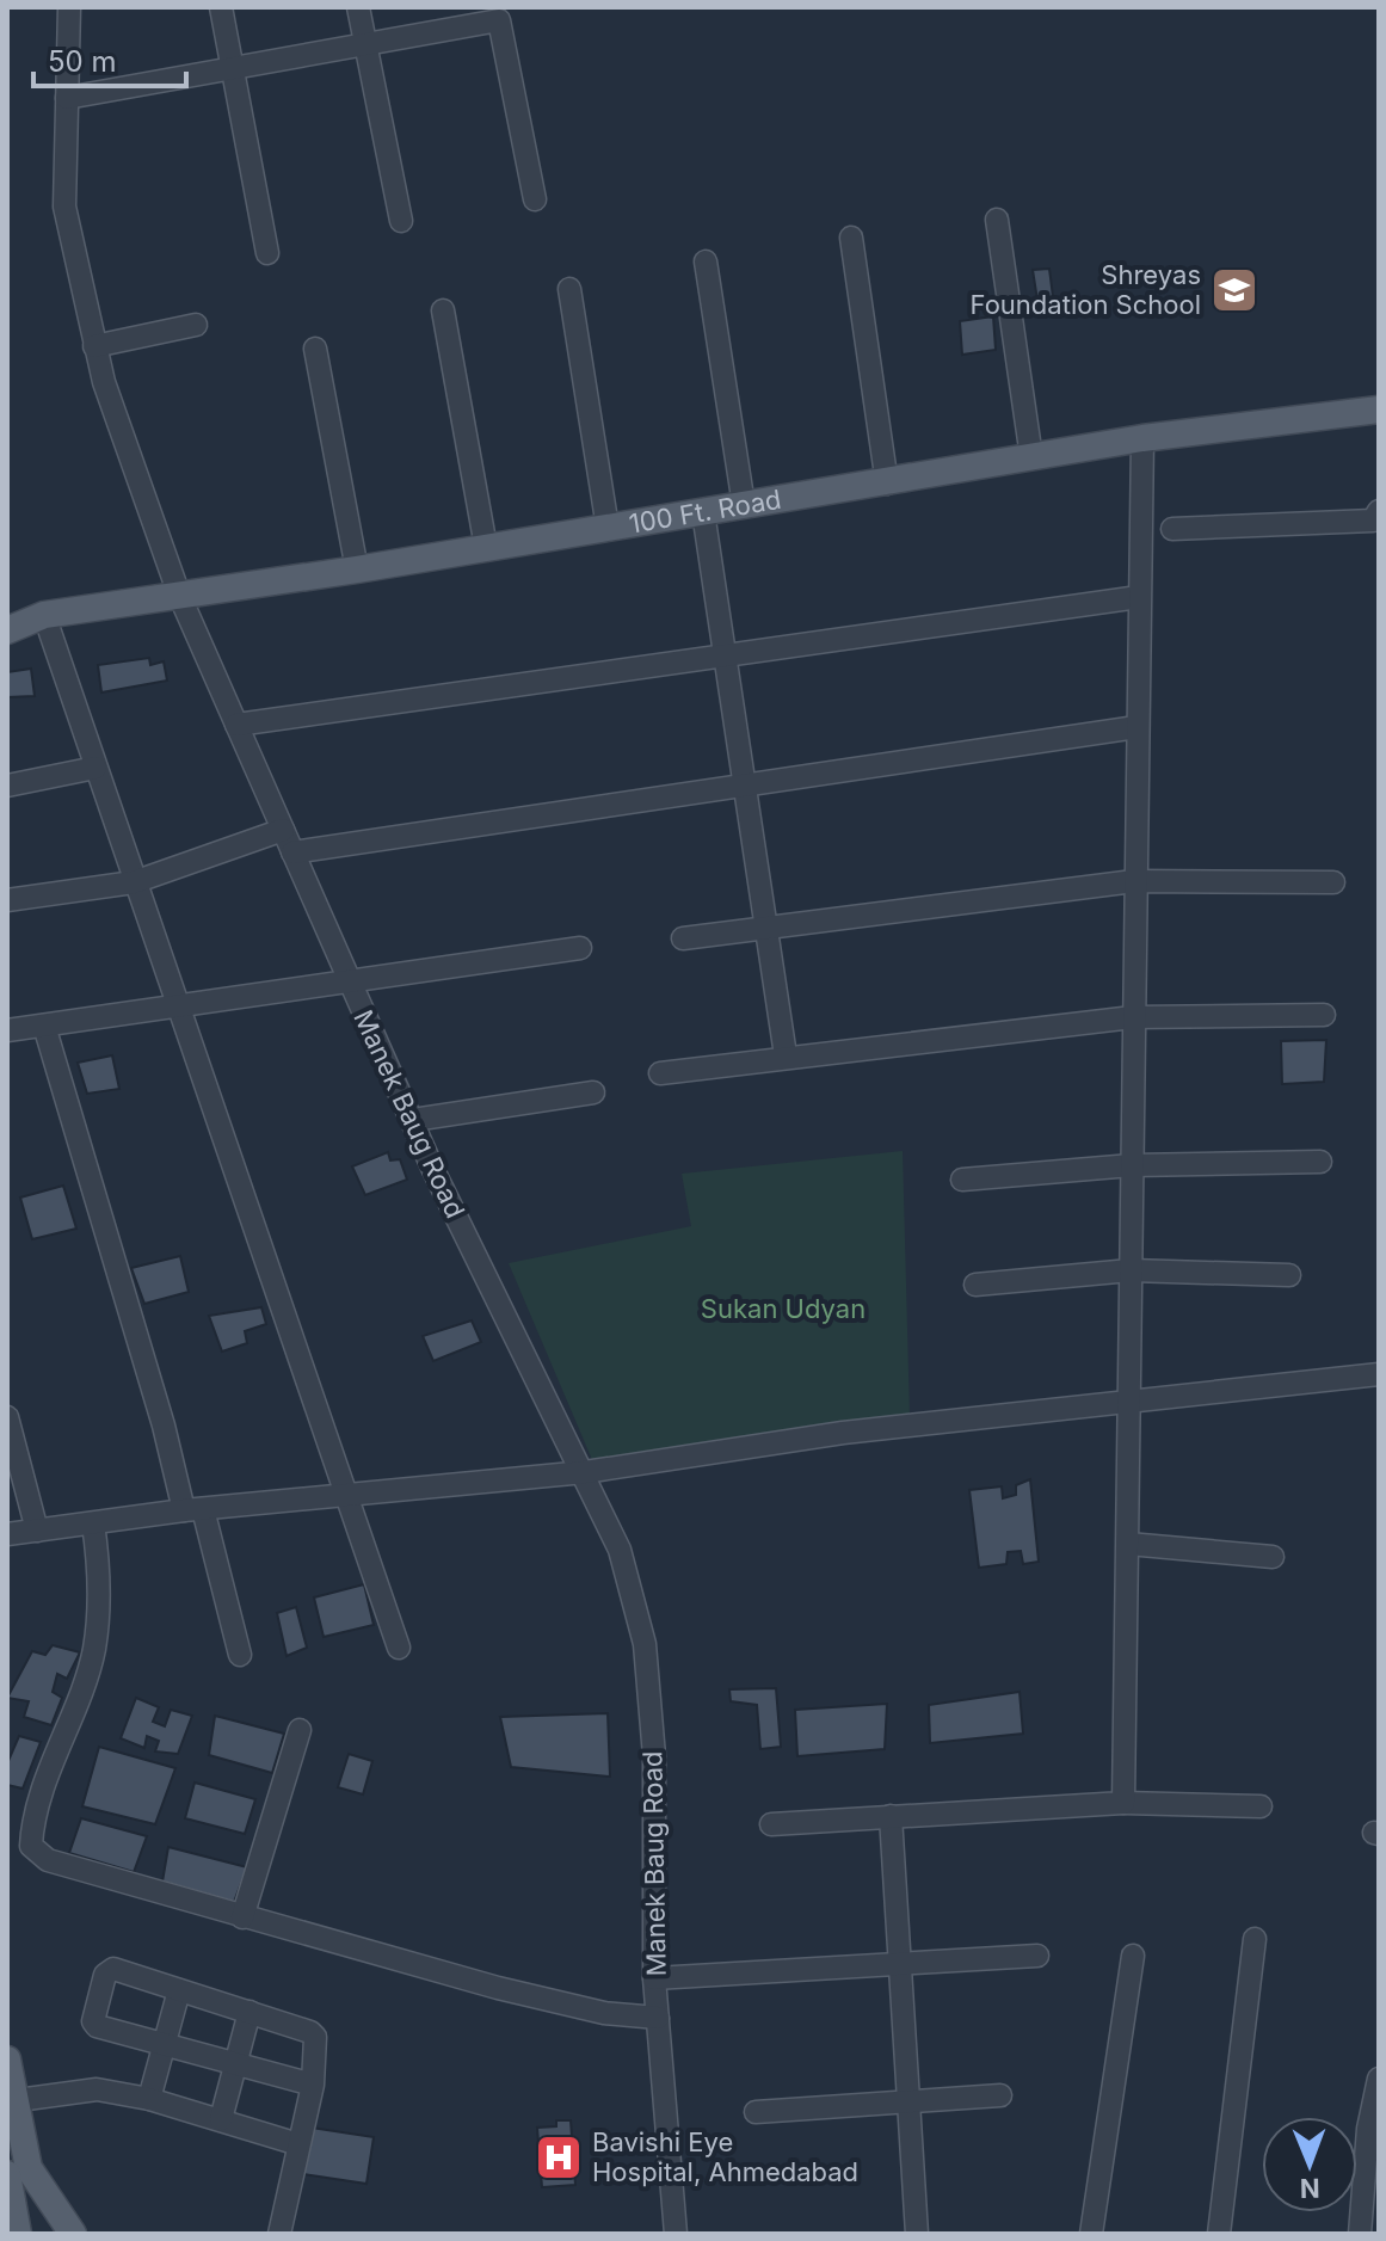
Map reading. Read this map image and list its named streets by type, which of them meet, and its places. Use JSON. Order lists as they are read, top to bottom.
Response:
{
  "streets": {
    "main road": ["100 Ft. Road"],
    "street": ["Manek Baug Road"]
  },
  "crossings": [
    ["100 Ft. Road", "Manek Baug Road"]
  ],
  "parks": ["Sukan Udyan"],
  "places": {
    "school or university": ["Shreyas Foundation School"],
    "hospital": ["Bavishi Eye Hospital, Ahmedabad"]
  },
  "scale_bar": "50 m",
  "north": "bottom"
}
